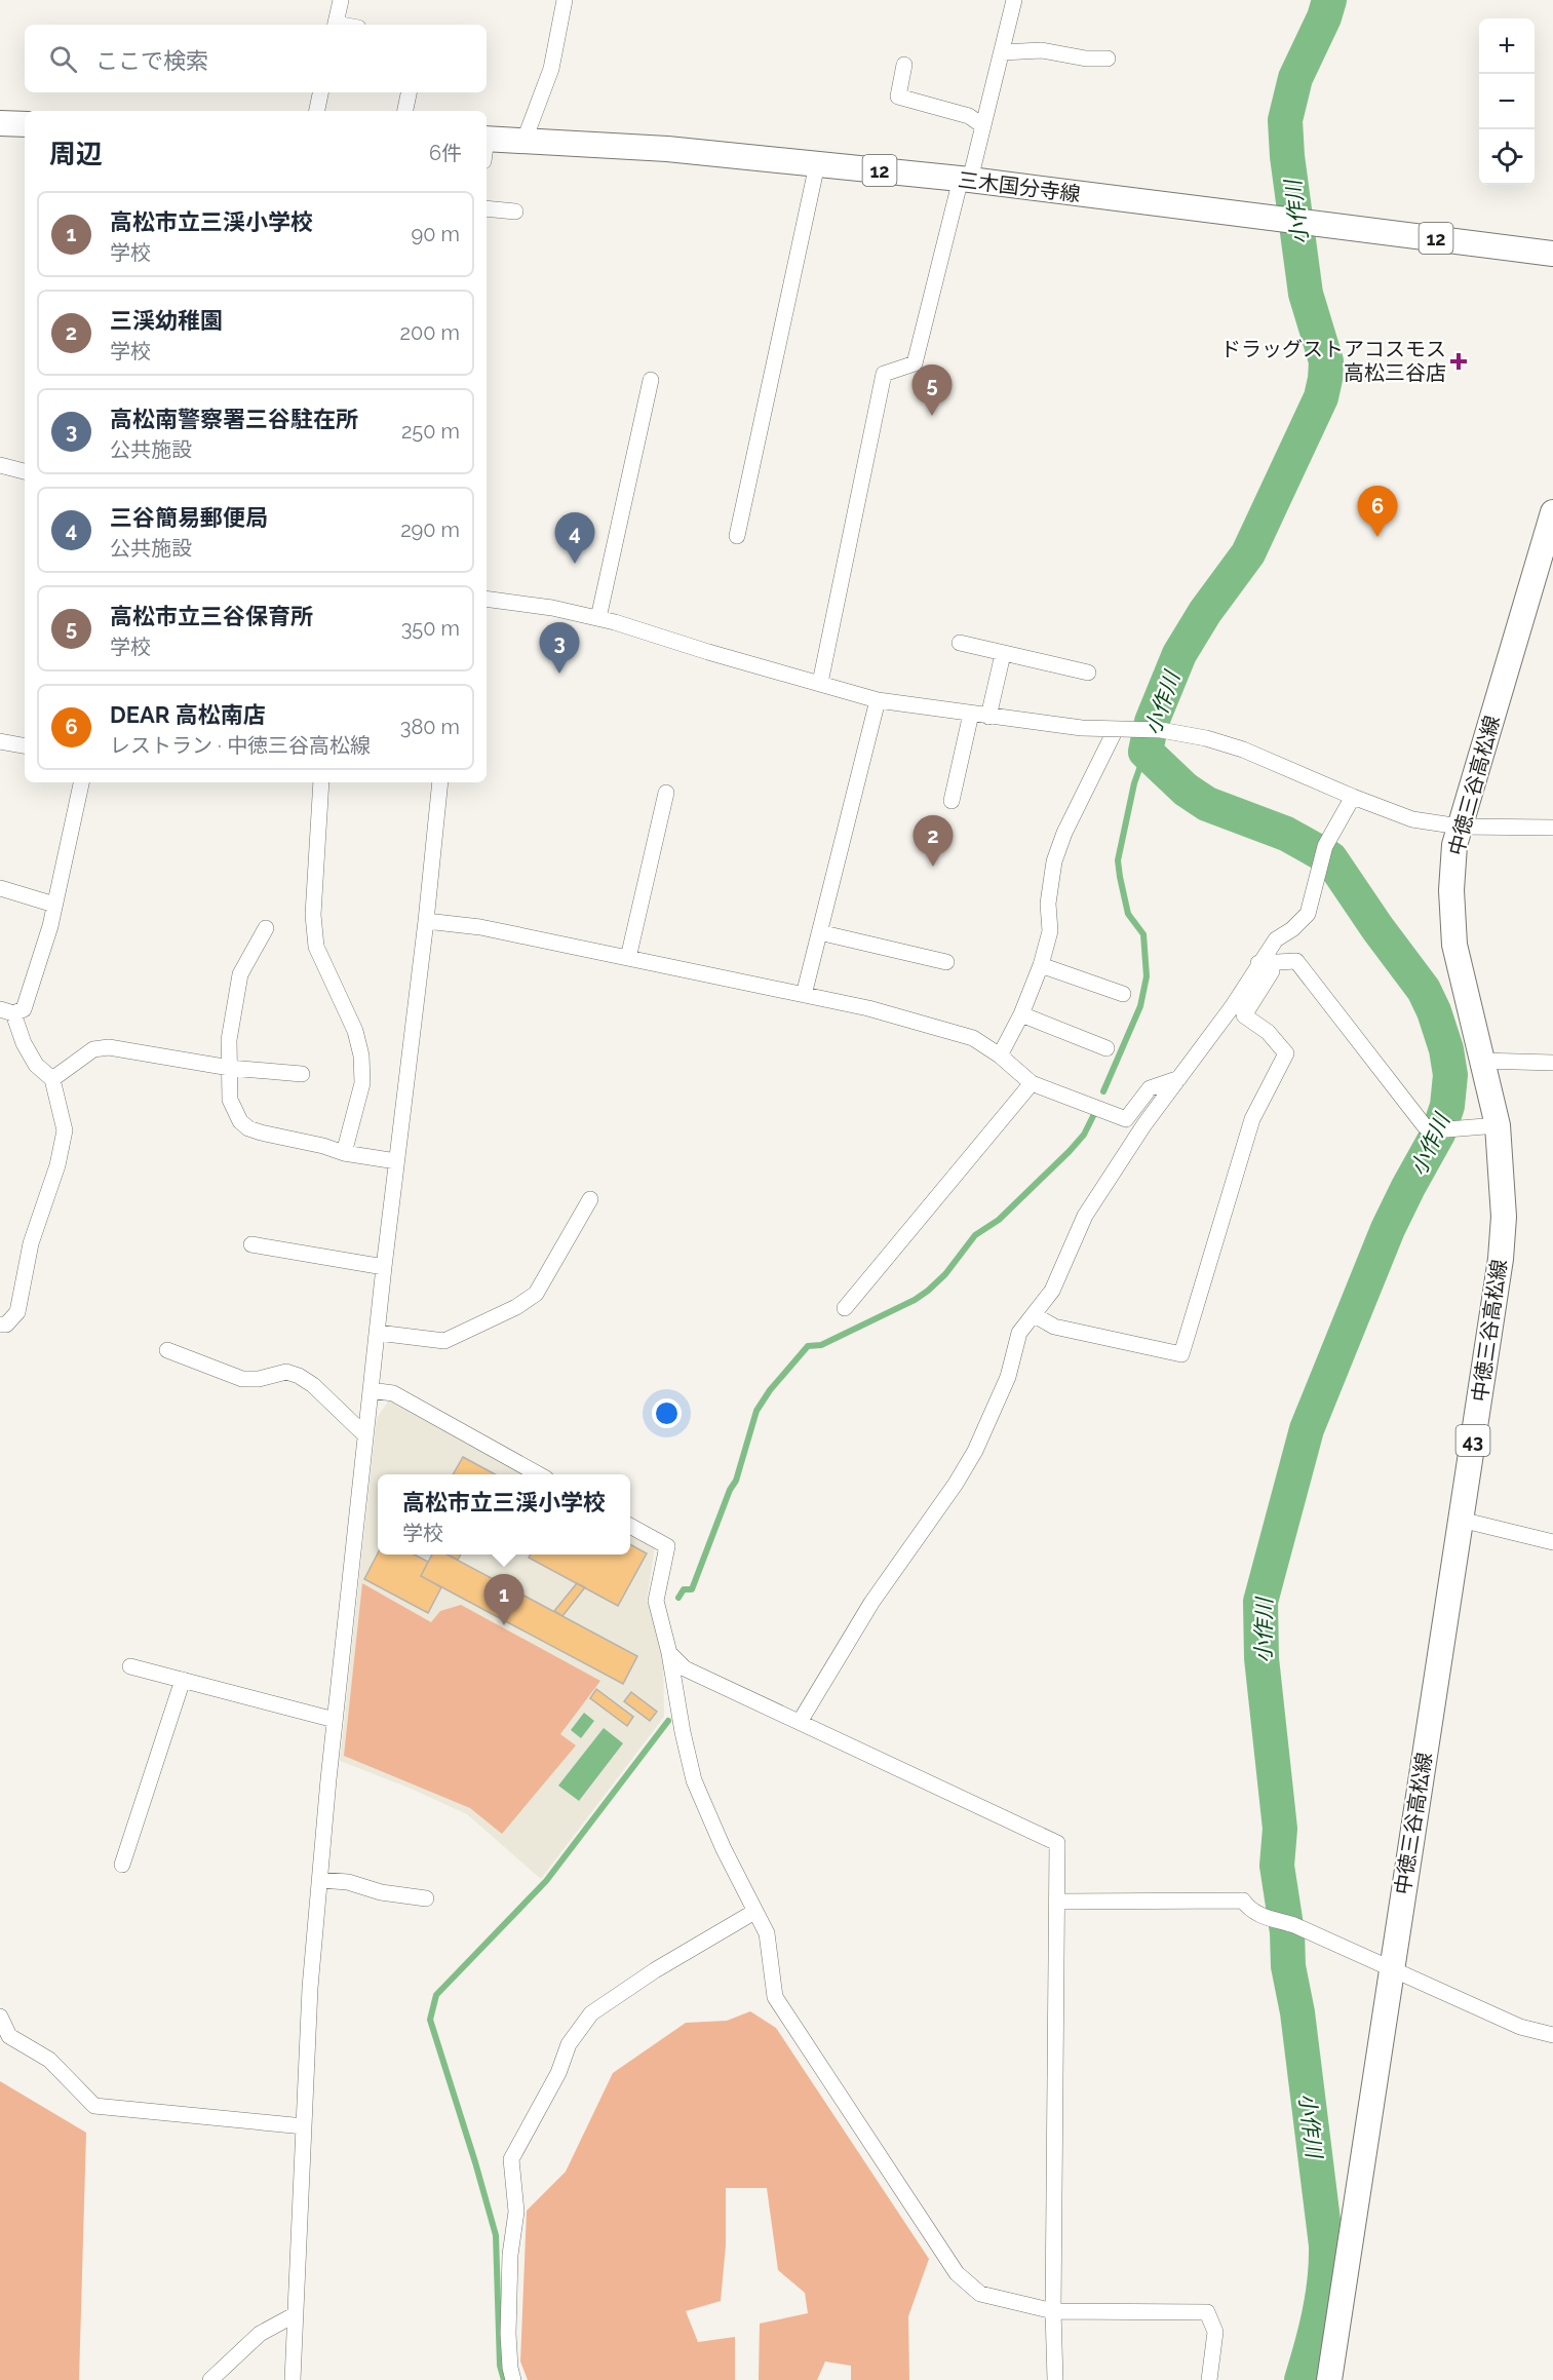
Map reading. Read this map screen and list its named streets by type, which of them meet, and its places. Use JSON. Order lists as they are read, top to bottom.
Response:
{
  "streets": {
    "main road": [
      "12",
      "三木国分寺線",
      "中徳三谷高松線",
      "43"
    ]
  },
  "water": ["小作川"],
  "places": {
    "health": ["ドラッグストアコスモス 高松三谷店"]
  },
  "page": {
    "map_buttons": ["+", "−"],
    "search": "ここで検索",
    "heading": ["周辺", "6件"],
    "list": [
      {
        "mark": "1",
        "name": "高松市立三渓小学校",
        "note": "学校",
        "value": "90 m"
      },
      {
        "mark": "2",
        "name": "三渓幼稚園",
        "note": "学校",
        "value": "200 m"
      },
      {
        "mark": "3",
        "name": "高松南警察署三谷駐在所",
        "note": "公共施設",
        "value": "250 m"
      },
      {
        "mark": "4",
        "name": "三谷簡易郵便局",
        "note": "公共施設",
        "value": "290 m"
      },
      {
        "mark": "5",
        "name": "高松市立三谷保育所",
        "note": "学校",
        "value": "350 m"
      },
      {
        "mark": "6",
        "name": "DEAR 高松南店",
        "note": "レストラン · 中徳三谷高松線",
        "value": "380 m"
      }
    ],
    "pins": [
      "5",
      "6",
      "4",
      "3",
      "2",
      "1"
    ],
    "popup": ["高松市立三渓小学校", "学校"]
  }
}
